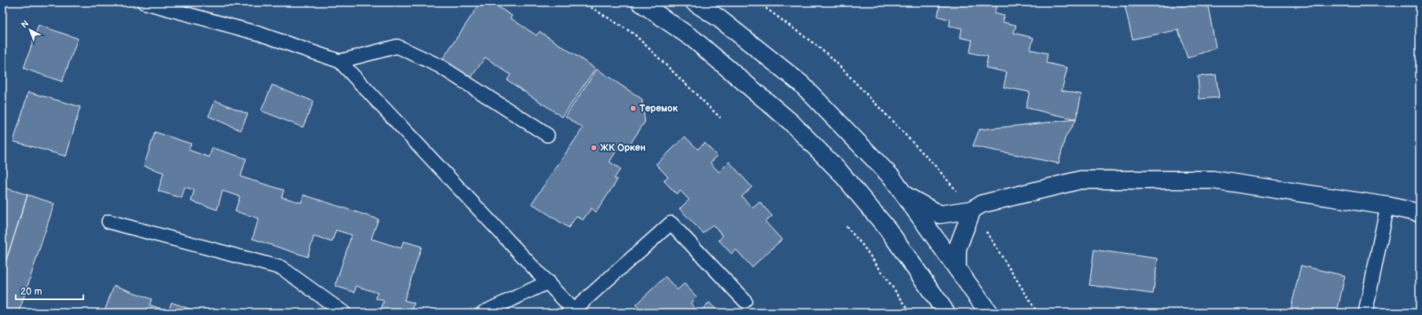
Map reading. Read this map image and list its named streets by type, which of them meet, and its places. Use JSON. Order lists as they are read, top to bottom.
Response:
{
  "places": ["Теремок", "ЖК Оркен"],
  "scale_bar": "20 m",
  "north": "top left"
}
